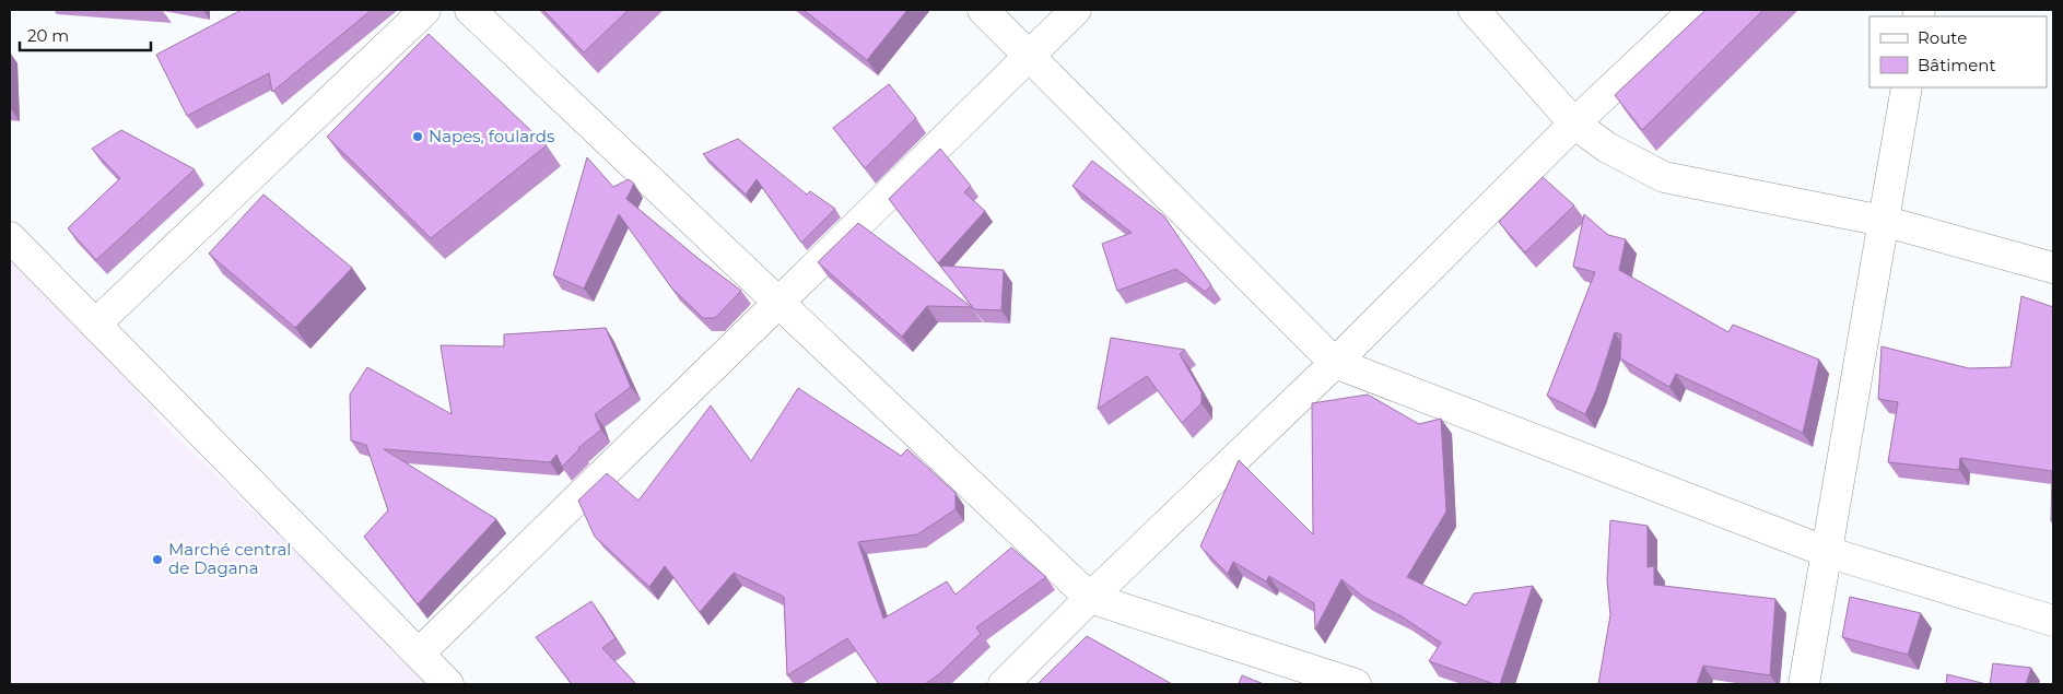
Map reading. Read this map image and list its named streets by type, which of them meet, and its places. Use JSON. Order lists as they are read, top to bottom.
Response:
{
  "places": ["Napes, foulards", "Marché central de Dagana"],
  "legend": ["Route", "Bâtiment"],
  "scale_bar": "20 m"
}
